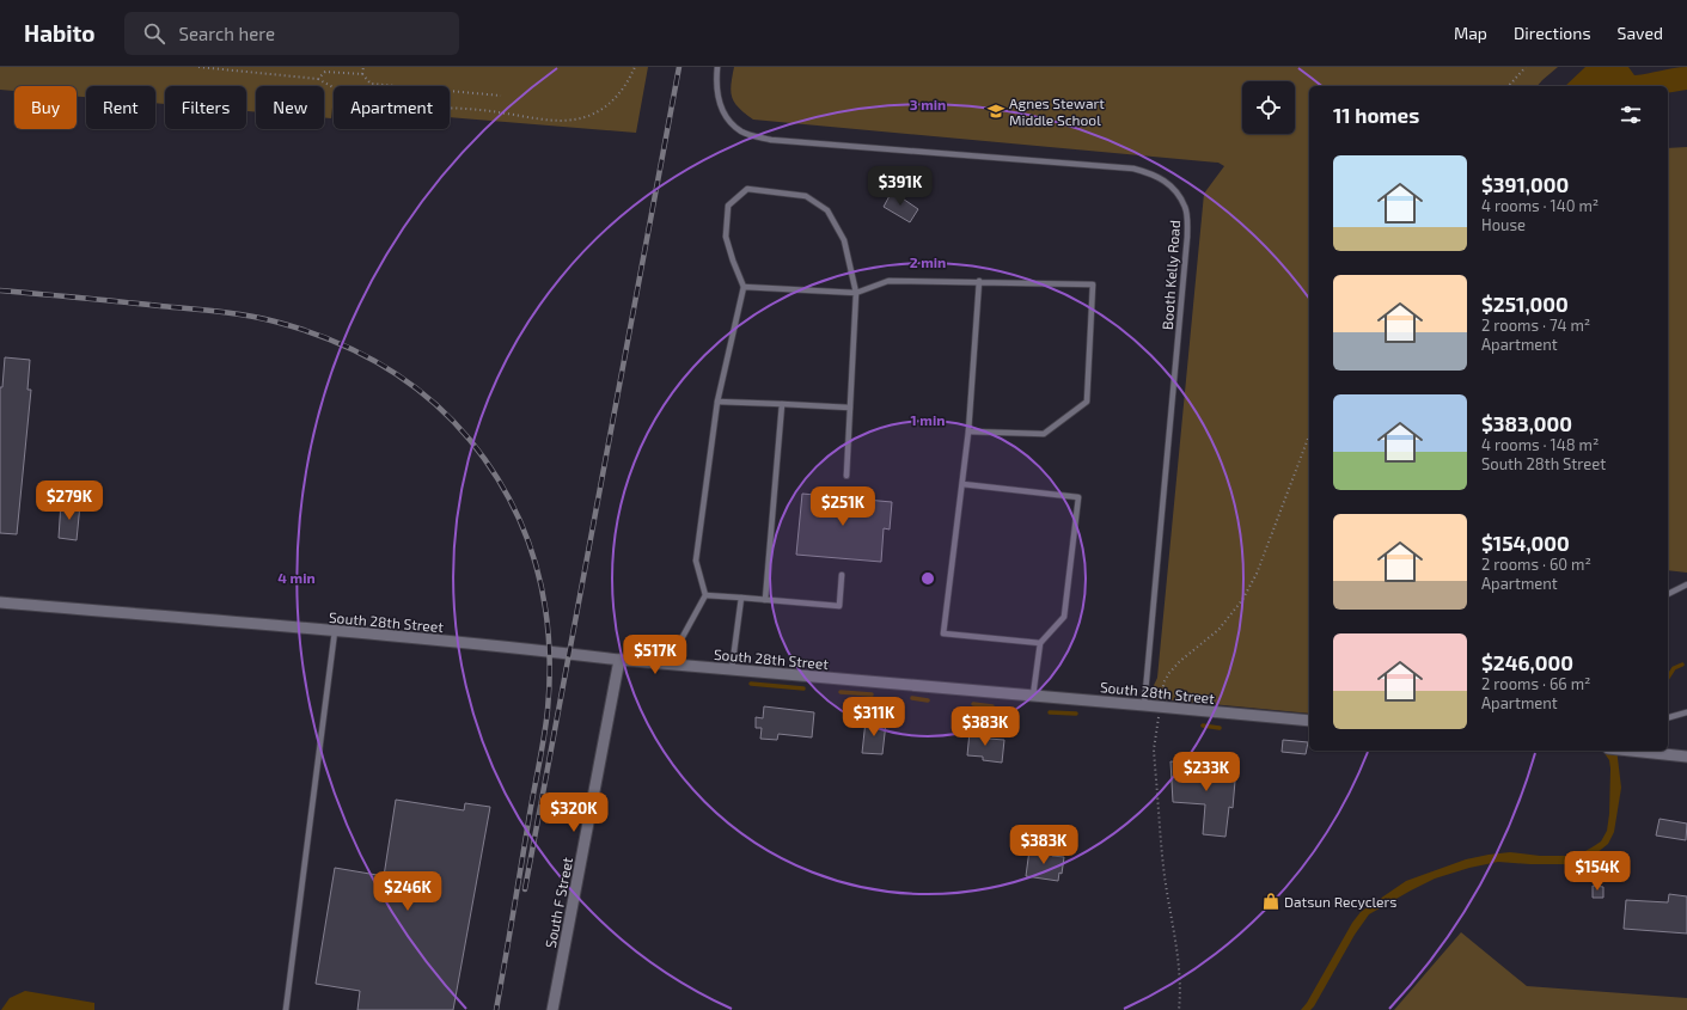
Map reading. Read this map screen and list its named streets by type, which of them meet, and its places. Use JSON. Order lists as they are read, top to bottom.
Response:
{
  "streets": {
    "street": ["South 28th Street", "South F Street"],
    "lane": ["Booth Kelly Road"]
  },
  "crossings": [
    ["Booth Kelly Road", "South 28th Street"],
    ["South 28th Street", "South F Street"]
  ],
  "places": {
    "school or university": ["Agnes Stewart Middle School"],
    "shop": ["Datsun Recyclers"]
  },
  "page": {
    "header": "Habito",
    "search": "Search here",
    "nav": ["Map", "Directions", "Saved"],
    "chip": [
      "Buy",
      "Rent",
      "Filters",
      "New",
      "Apartment"
    ],
    "heading": "11 homes",
    "list": [
      {
        "name": "$391,000",
        "note": "4 rooms · 140 m² · House"
      },
      {
        "name": "$251,000",
        "note": "2 rooms · 74 m² · Apartment"
      },
      {
        "name": "$383,000",
        "note": "4 rooms · 148 m² · South 28th Street"
      },
      {
        "name": "$154,000",
        "note": "2 rooms · 60 m² · Apartment"
      },
      {
        "name": "$246,000",
        "note": "2 rooms · 66 m² · Apartment"
      }
    ],
    "price": [
      "$391K",
      "$279K",
      "$251K",
      "$517K",
      "$311K",
      "$383K",
      "$233K",
      "$320K",
      "$383K",
      "$154K",
      "$246K"
    ]
  },
  "rings": [
    "3 min",
    "2 min",
    "1 min",
    "4 min"
  ]
}
